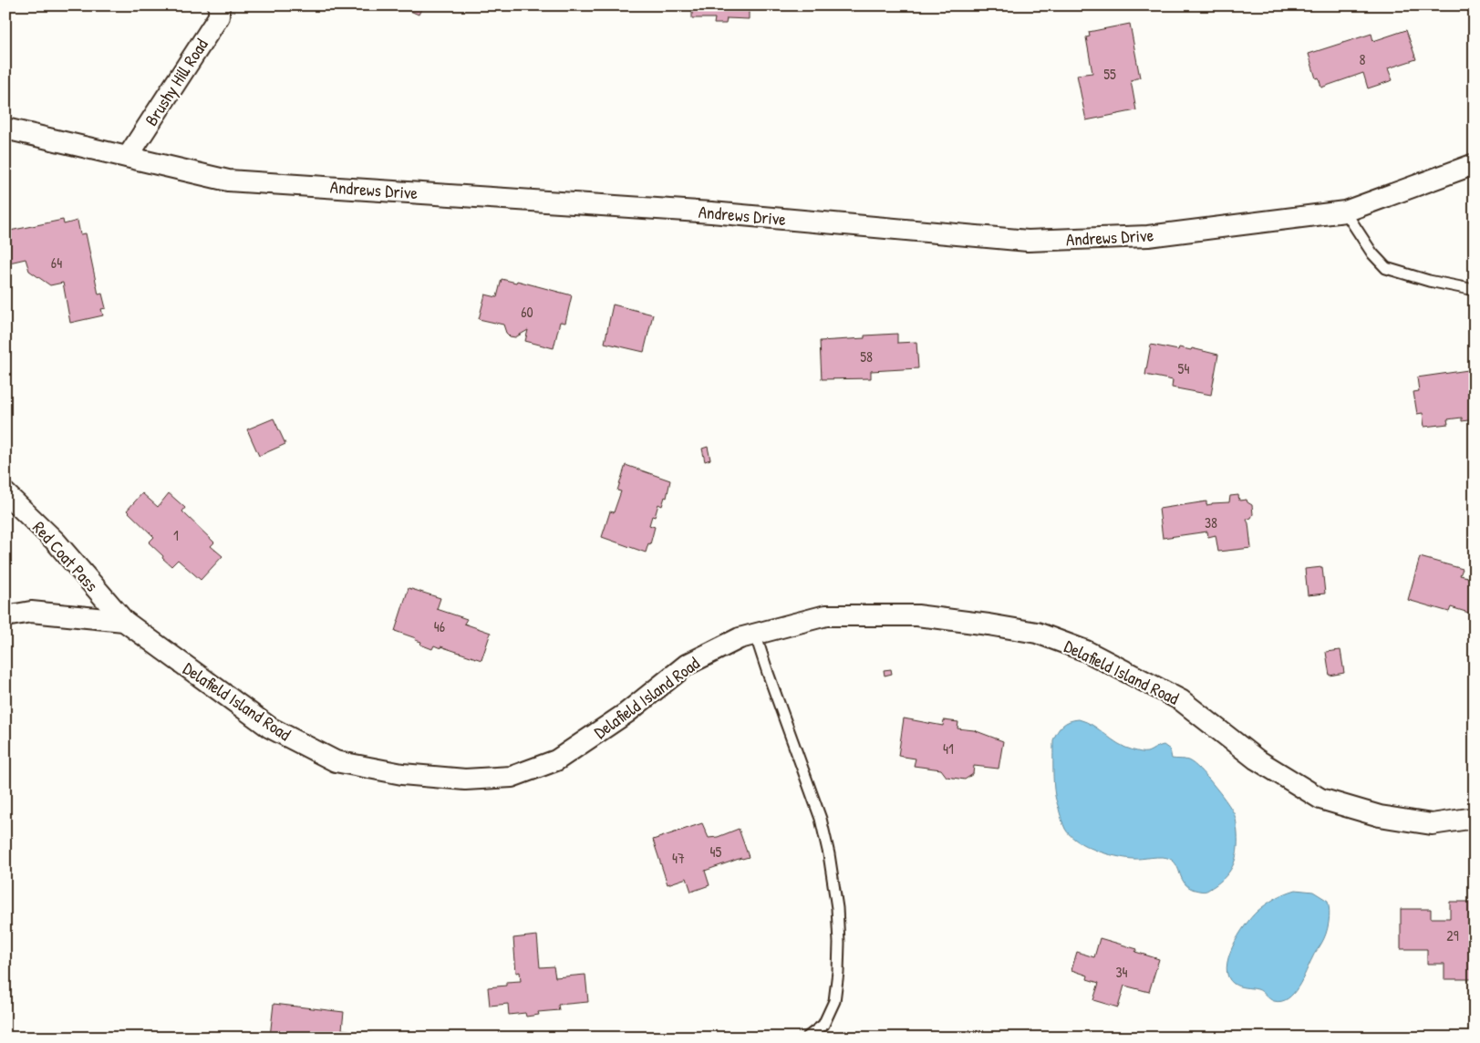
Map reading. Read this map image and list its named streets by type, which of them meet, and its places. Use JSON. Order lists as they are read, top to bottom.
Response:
{
  "streets": {
    "street": [
      "Brushy Hill Road",
      "Andrews Drive",
      "Red Coat Pass",
      "Delafield Island Road"
    ]
  },
  "crossings": [
    ["Brushy Hill Road", "Andrews Drive"],
    ["Red Coat Pass", "Delafield Island Road"]
  ],
  "house_numbers": [
    "8",
    "55",
    "64",
    "60",
    "58",
    "54",
    "38",
    "1",
    "46",
    "41",
    "45",
    "47",
    "29",
    "34"
  ]
}
